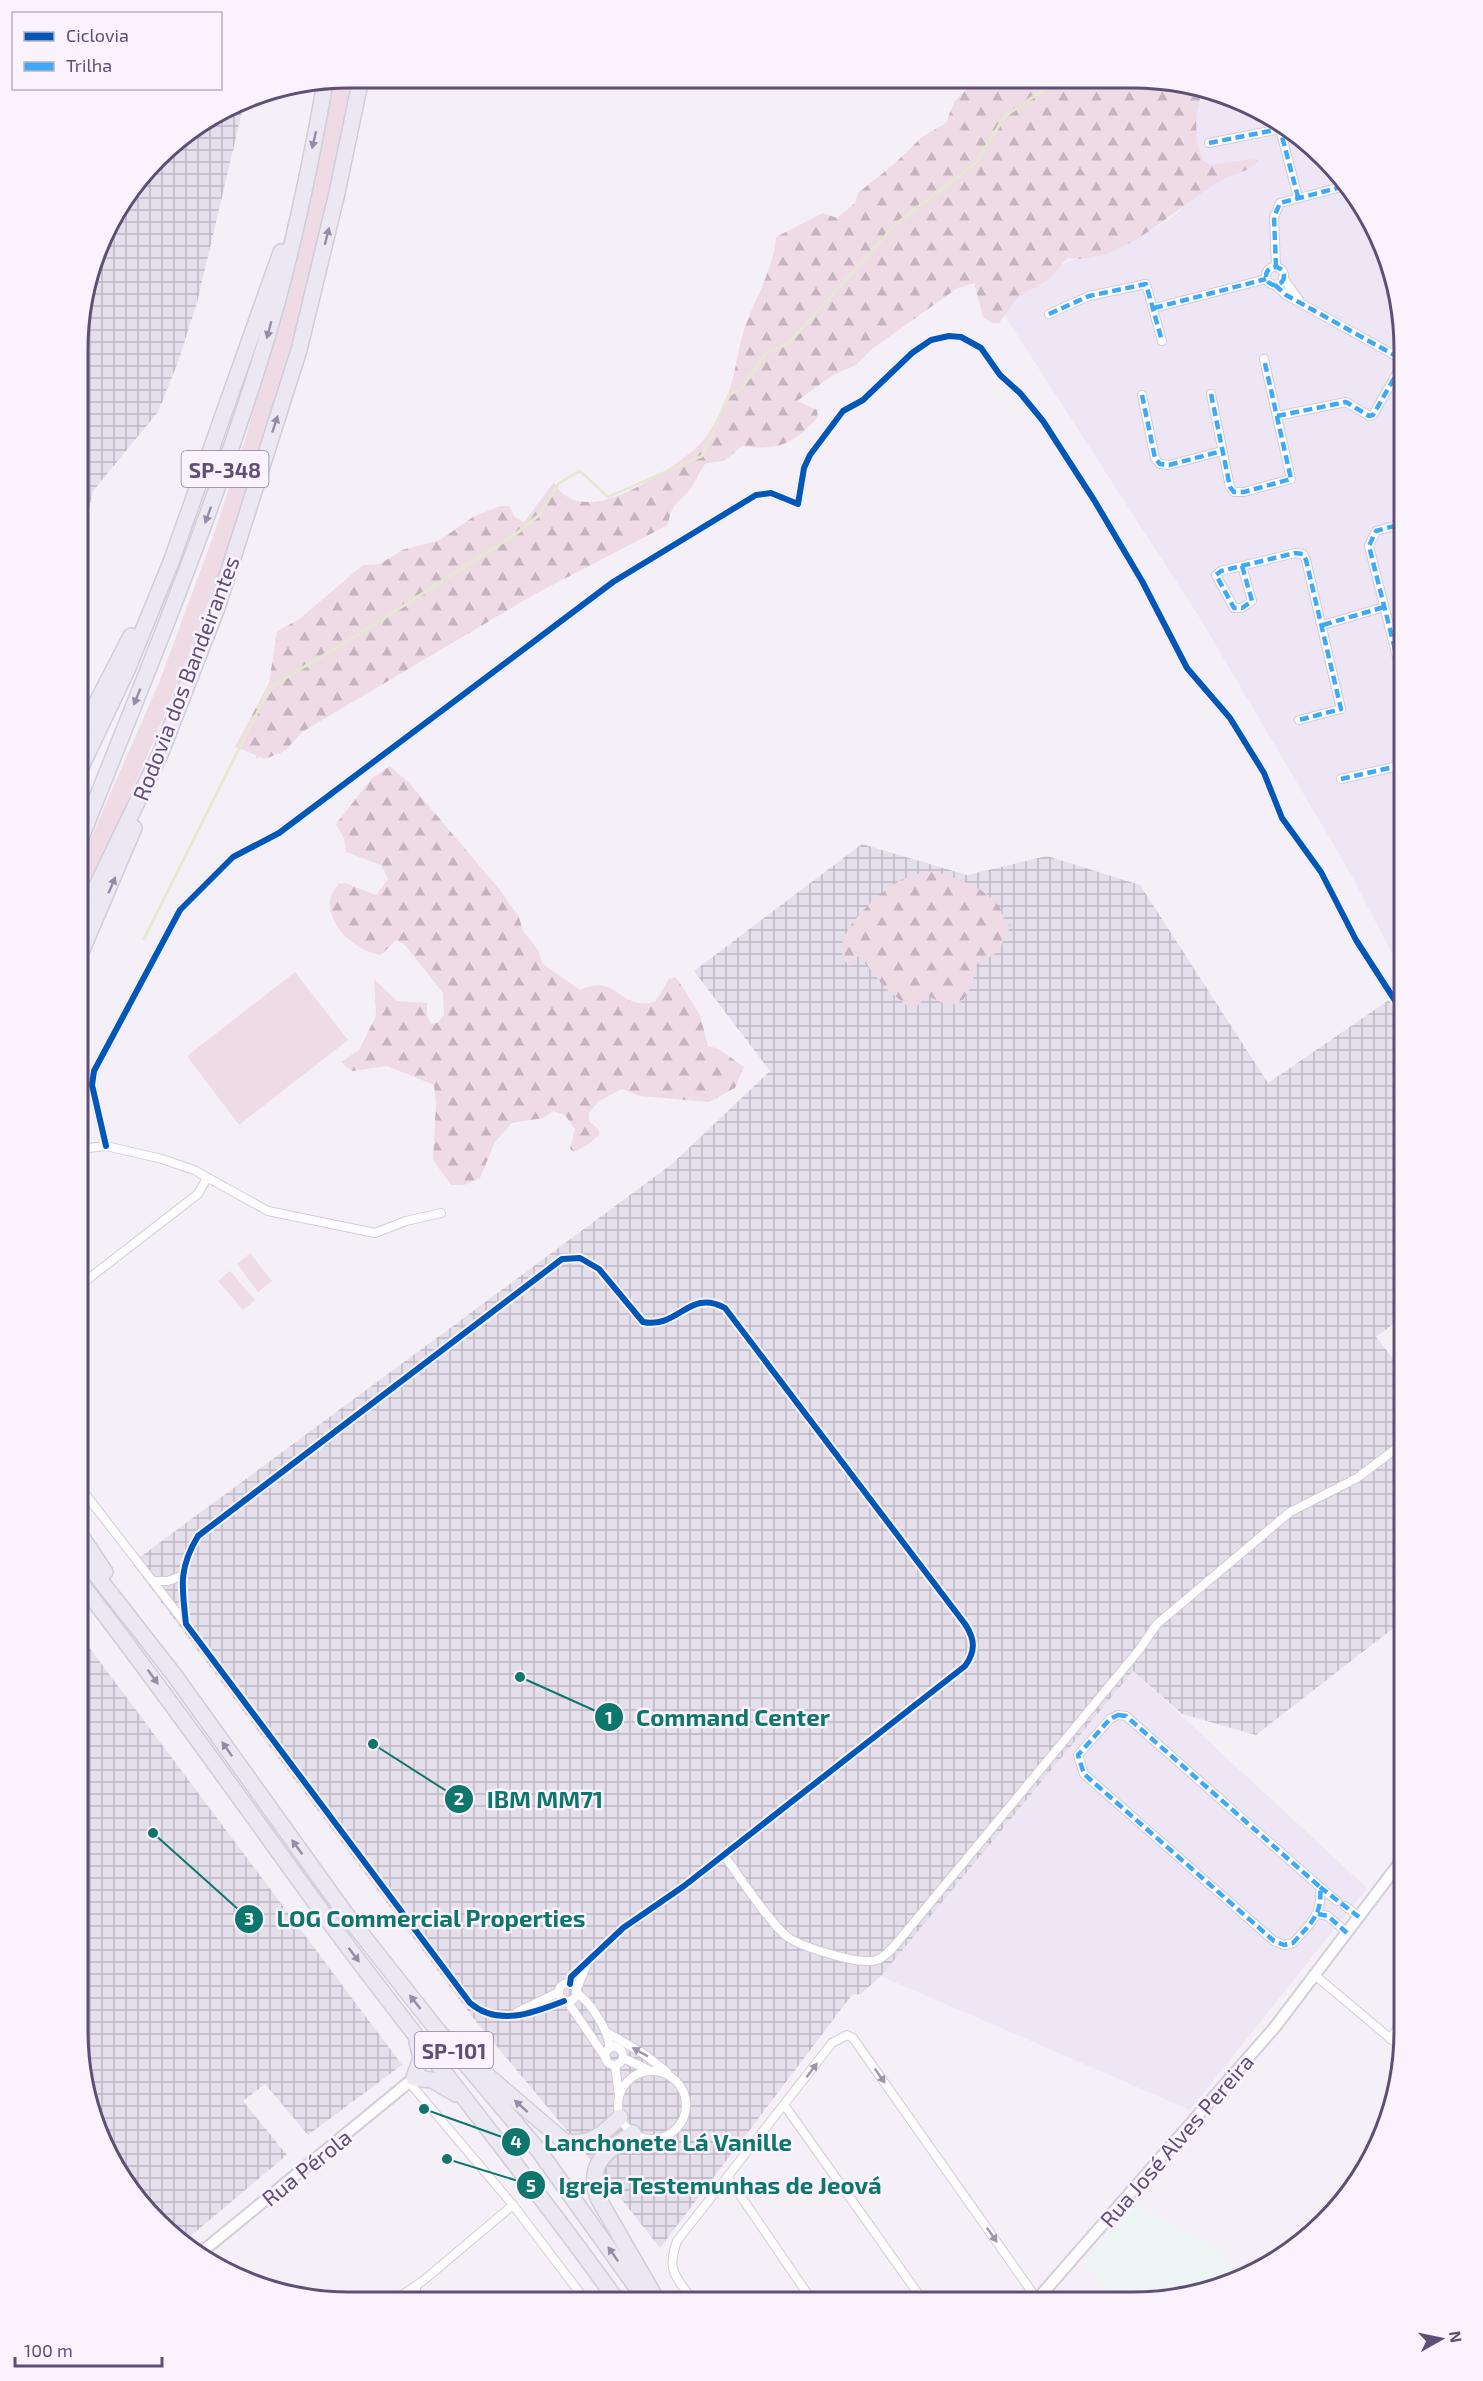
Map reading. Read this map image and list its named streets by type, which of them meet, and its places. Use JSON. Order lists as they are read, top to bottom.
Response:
{
  "streets": {
    "highway": ["SP-348", "Rodovia dos Bandeirantes", "SP-101"],
    "main road": ["Rua José Alves Pereira", "Rua Pérola"]
  },
  "places": [
    "Command Center",
    "IBM MM71",
    "LOG Commercial Properties",
    "Lanchonete Lá Vanille",
    "Igreja Testemunhas de Jeová"
  ],
  "legend": ["Ciclovia", "Trilha"],
  "scale_bar": "100 m",
  "north": "right"
}
